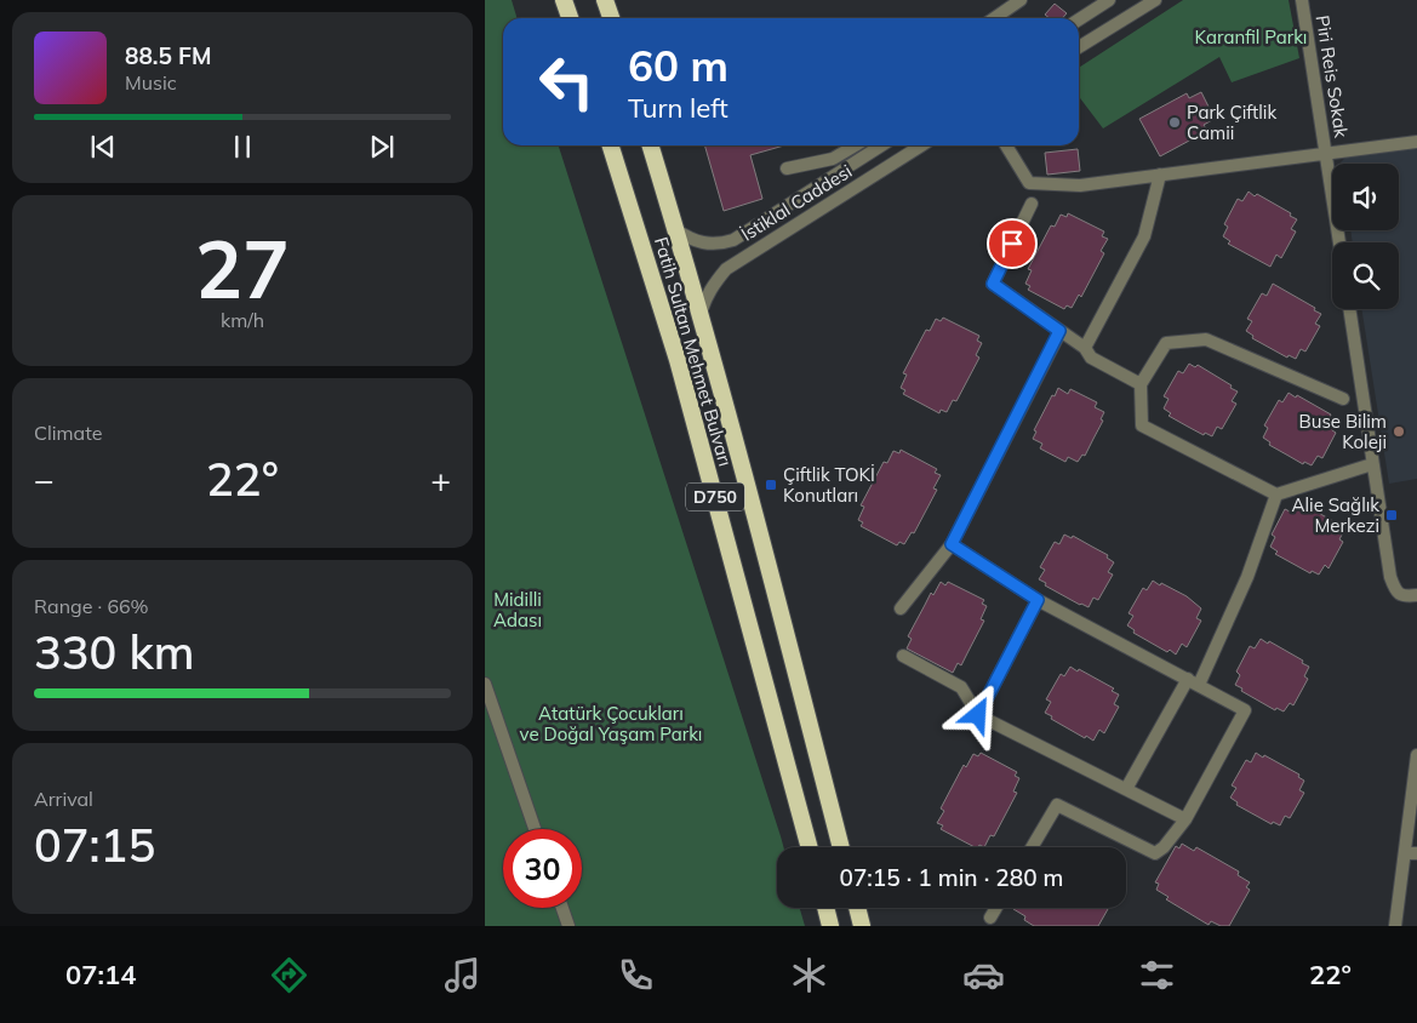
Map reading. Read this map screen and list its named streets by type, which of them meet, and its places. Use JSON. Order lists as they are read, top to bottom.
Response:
{
  "streets": {
    "highway": ["Fatih Sultan Mehmet Bulvarı", "D750"],
    "street": ["Piri Reis Sokak", "İstiklal Caddesi"]
  },
  "crossings": [
    ["İstiklal Caddesi", "Fatih Sultan Mehmet Bulvarı"]
  ],
  "parks": ["Karanfil Parkı", "Midilli Adası", "Atatürk Çocukları ve Doğal Yaşam Parkı"],
  "places": {
    "other": ["Park Çiftlik Camii", "Buse Bilim Koleji"],
    "transit": ["Çiftlik TOKİ Konutları", "Alie Sağlık Merkezi"]
  },
  "page": {
    "turn": ["60 m", "Turn left"],
    "song": ["88.5 FM", "Music"],
    "tile": [
      ["27", "km/h"],
      "Climate",
      ["Range · 66%", "330 km"],
      ["Arrival", "07:15"]
    ],
    "heat": ["−", "22°", "+"],
    "limit": "30",
    "trip": "07:15 · 1 min · 280 m",
    "tabs": ["07:14", "22°"]
  }
}
